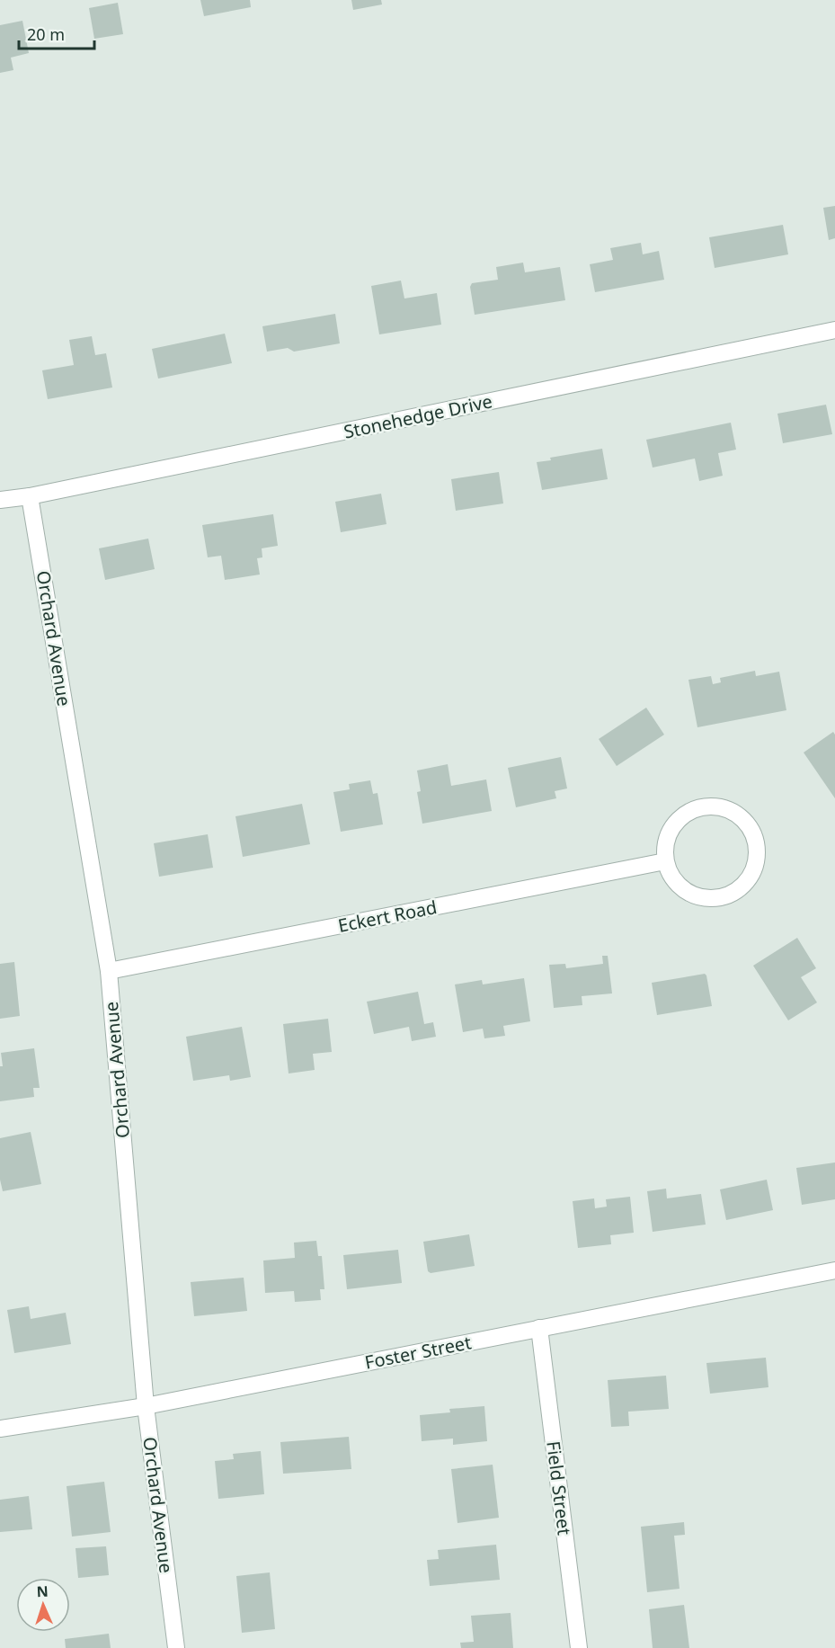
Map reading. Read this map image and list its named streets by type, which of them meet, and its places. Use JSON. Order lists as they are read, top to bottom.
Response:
{
  "streets": {
    "street": [
      "Stonehedge Drive",
      "Orchard Avenue",
      "Eckert Road",
      "Foster Street",
      "Field Street"
    ]
  },
  "crossings": [
    ["Stonehedge Drive", "Orchard Avenue"],
    ["Orchard Avenue", "Eckert Road"],
    ["Orchard Avenue", "Foster Street"],
    ["Foster Street", "Field Street"]
  ],
  "scale_bar": "20 m",
  "north": "top"
}
